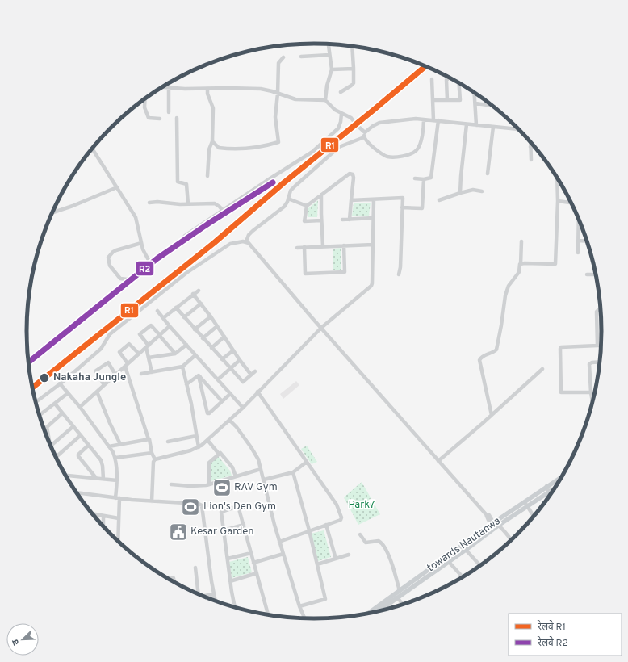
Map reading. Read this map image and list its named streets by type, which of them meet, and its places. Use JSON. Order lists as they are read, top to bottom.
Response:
{
  "streets": {
    "main road": ["towards Nautanwa"]
  },
  "parks": ["Park7"],
  "places": {
    "other": ["Nakaha Jungle"],
    "sports": ["RAV Gym", "Lion's Den Gym"],
    "public building": ["Kesar Garden"]
  },
  "lines": ["rail line R1", "rail line R2"],
  "legend": ["रेलवे R1", "रेलवे R2"],
  "north": "bottom left"
}
